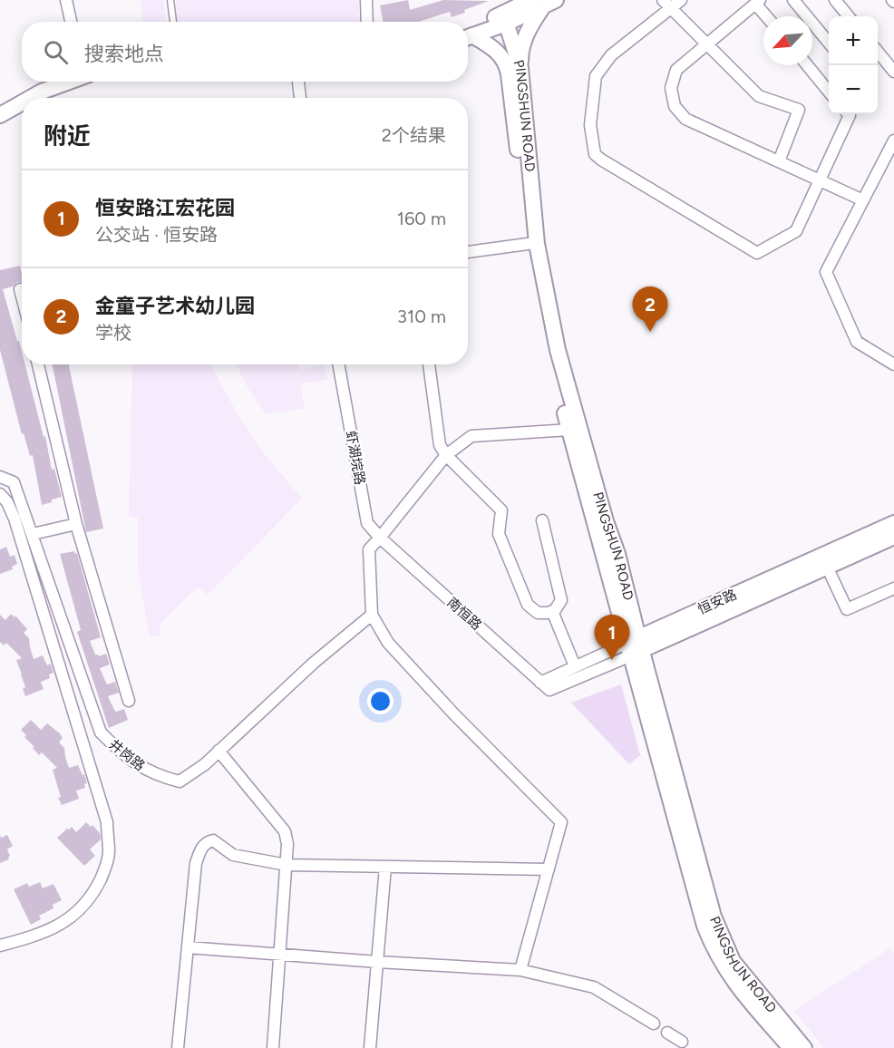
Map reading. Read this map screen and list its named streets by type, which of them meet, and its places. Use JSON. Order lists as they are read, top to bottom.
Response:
{
  "streets": {
    "main road": ["PINGSHUN ROAD", "恒安路"],
    "street": ["虾湖垸路", "南恒路", "井岗路"]
  },
  "crossings": [
    ["PINGSHUN ROAD", "恒安路"],
    ["虾湖垸路", "南恒路"],
    ["恒安路", "南恒路"]
  ],
  "north": "bottom left",
  "page": {
    "map_buttons": ["+", "−"],
    "search": "搜索地点",
    "heading": ["附近", "2个结果"],
    "list": [
      {
        "mark": "1",
        "name": "恒安路江宏花园",
        "note": "公交站 · 恒安路",
        "value": "160 m"
      },
      {
        "mark": "2",
        "name": "金童子艺术幼儿园",
        "note": "学校",
        "value": "310 m"
      }
    ],
    "pins": ["2", "1"]
  }
}
